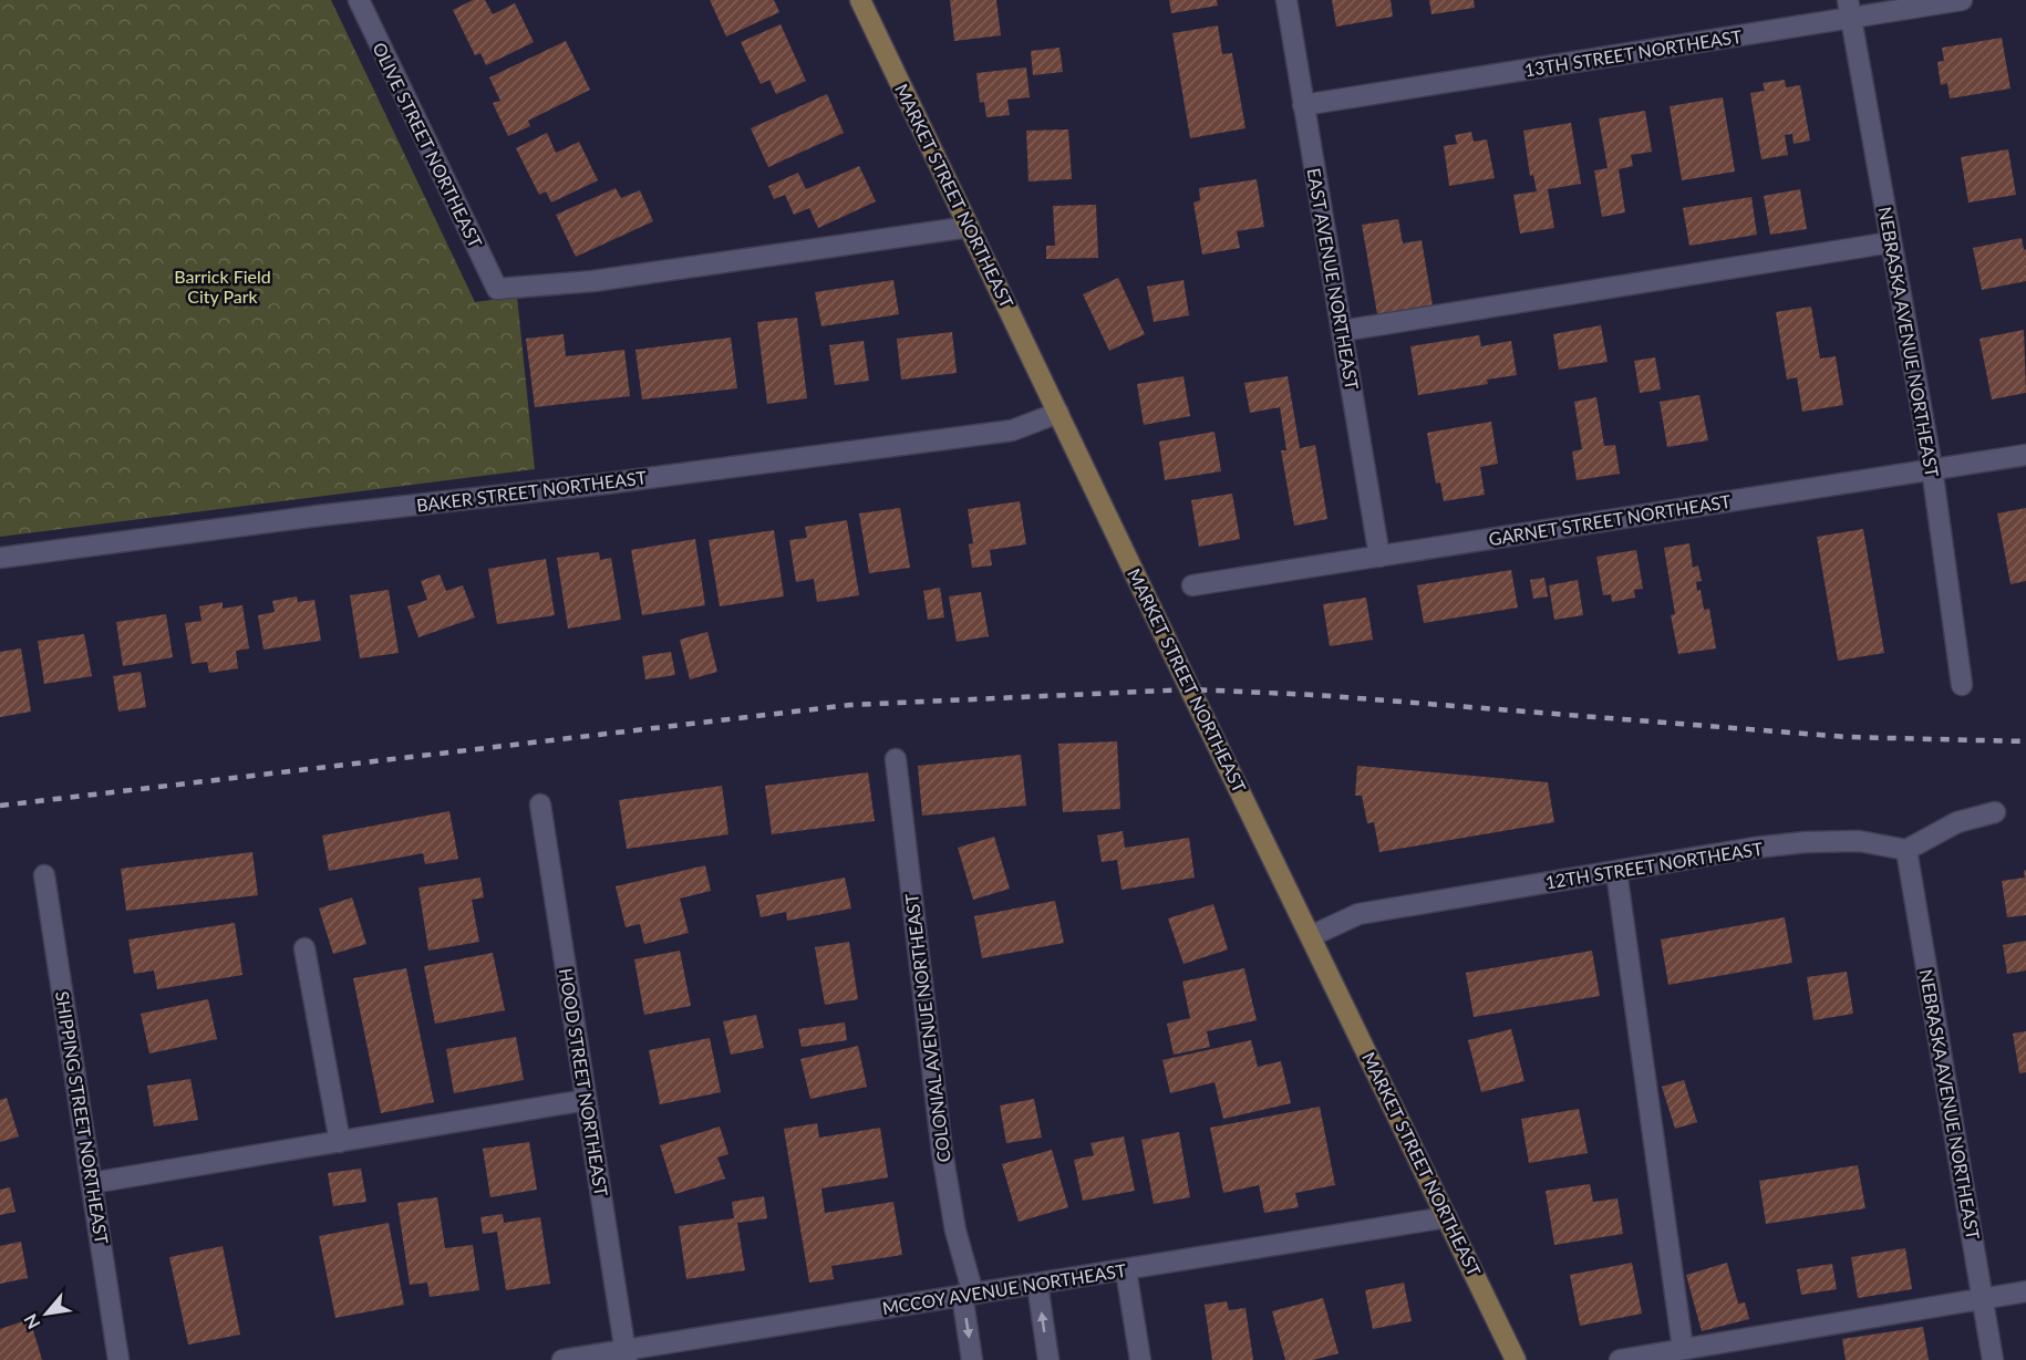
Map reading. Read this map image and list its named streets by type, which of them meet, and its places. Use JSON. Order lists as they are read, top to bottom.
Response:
{
  "streets": {
    "main road": ["MARKET STREET NORTHEAST"],
    "street": [
      "13TH STREET NORTHEAST",
      "OLIVE STREET NORTHEAST",
      "EAST AVENUE NORTHEAST",
      "NEBRASKA AVENUE NORTHEAST",
      "BAKER STREET NORTHEAST",
      "GARNET STREET NORTHEAST",
      "12TH STREET NORTHEAST",
      "COLONIAL AVENUE NORTHEAST",
      "HOOD STREET NORTHEAST",
      "SHIPPING STREET NORTHEAST",
      "MCCOY AVENUE NORTHEAST"
    ]
  },
  "crossings": [
    ["13TH STREET NORTHEAST", "EAST AVENUE NORTHEAST"],
    ["13TH STREET NORTHEAST", "NEBRASKA AVENUE NORTHEAST"],
    ["OLIVE STREET NORTHEAST", "MARKET STREET NORTHEAST"],
    ["MARKET STREET NORTHEAST", "BAKER STREET NORTHEAST"],
    ["MARKET STREET NORTHEAST", "12TH STREET NORTHEAST"],
    ["MARKET STREET NORTHEAST", "MCCOY AVENUE NORTHEAST"],
    ["EAST AVENUE NORTHEAST", "GARNET STREET NORTHEAST"],
    ["NEBRASKA AVENUE NORTHEAST", "GARNET STREET NORTHEAST"],
    ["NEBRASKA AVENUE NORTHEAST", "12TH STREET NORTHEAST"],
    ["COLONIAL AVENUE NORTHEAST", "MCCOY AVENUE NORTHEAST"],
    ["HOOD STREET NORTHEAST", "MCCOY AVENUE NORTHEAST"]
  ],
  "parks": ["Barrick Field City Park"],
  "north": "bottom left"
}
